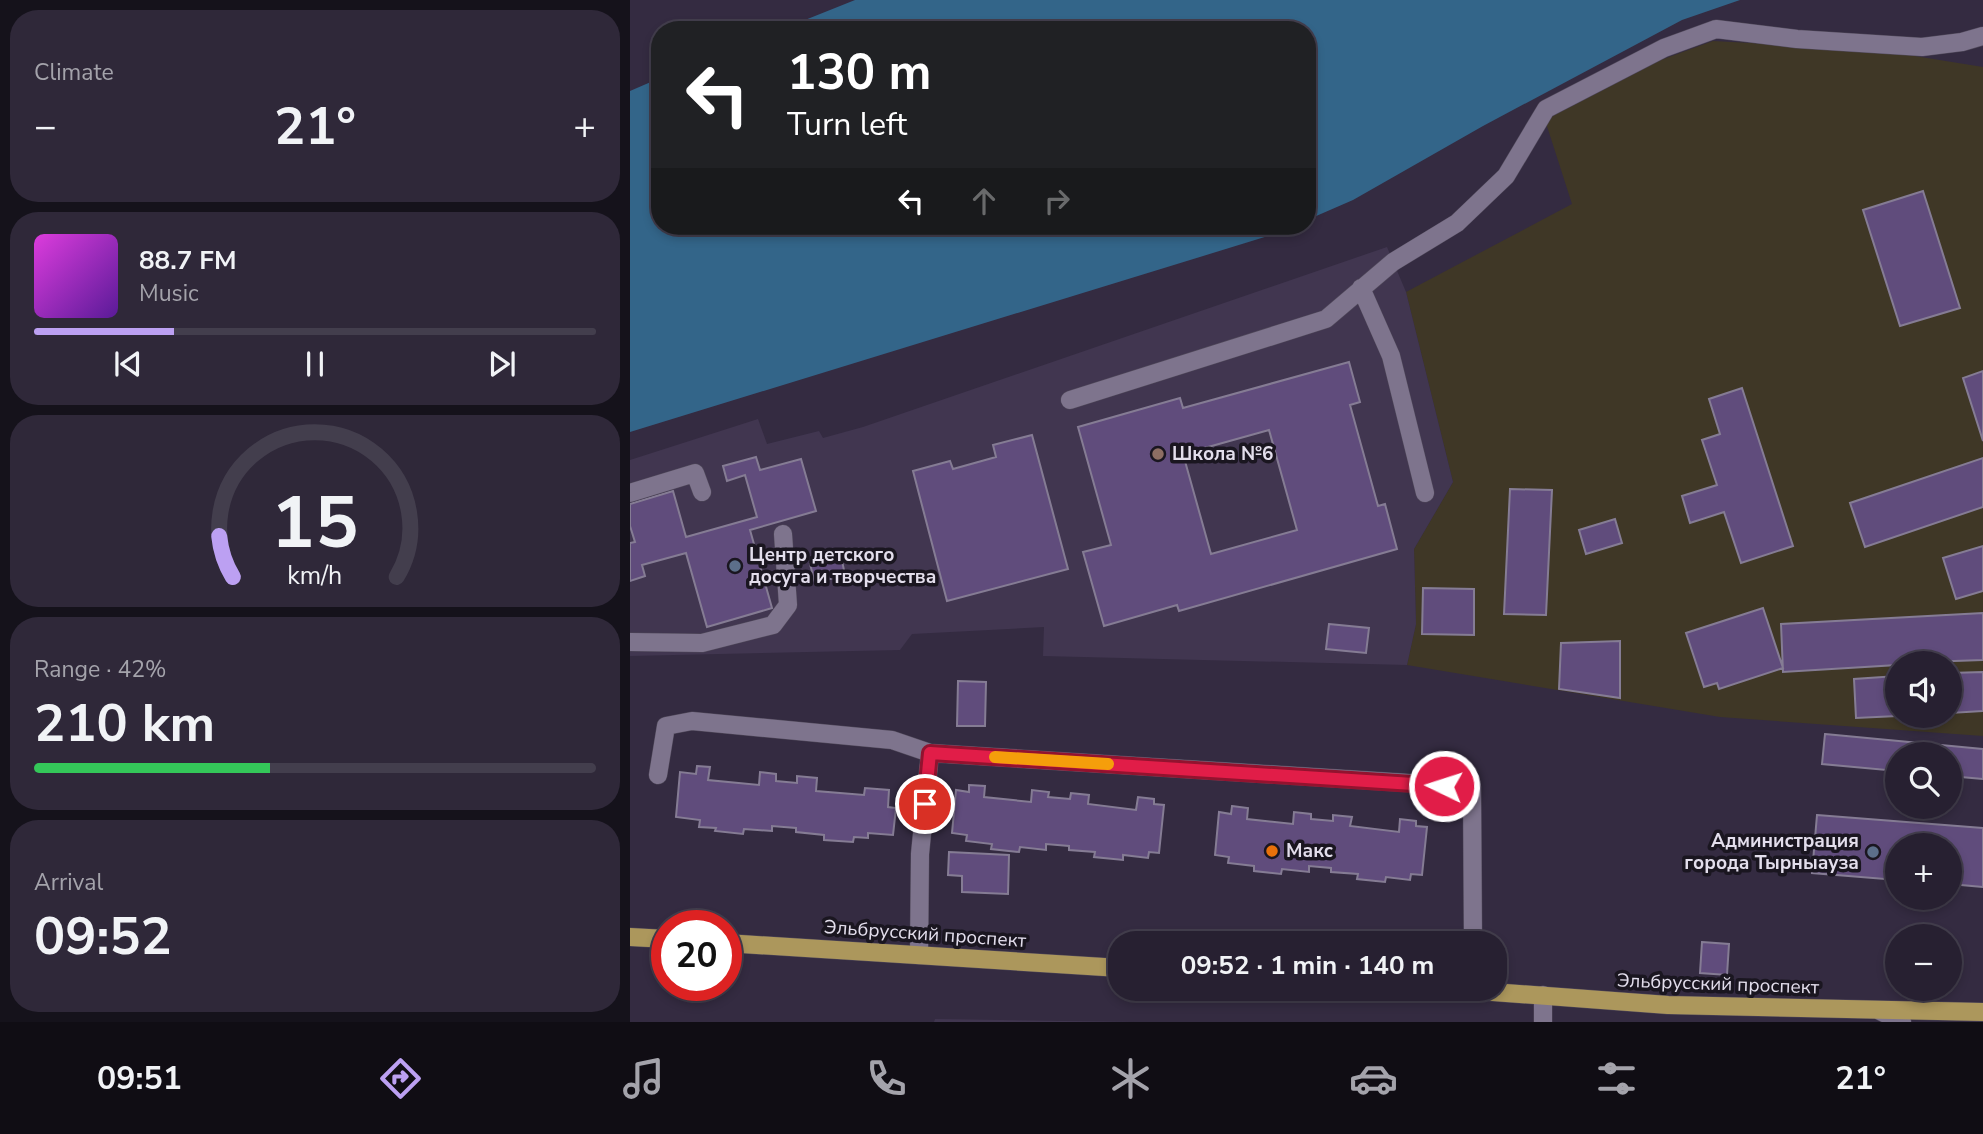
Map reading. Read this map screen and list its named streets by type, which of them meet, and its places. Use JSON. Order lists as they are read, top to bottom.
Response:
{
  "streets": {
    "main road": ["Эльбрусский проспект"]
  },
  "places": [
    "Школа №6",
    "Центр детского досуга и творчества",
    "Макс",
    "Администрация города Тырныауза"
  ],
  "page": {
    "tile": [
      "Climate",
      ["Range · 42%", "210 km"],
      ["Arrival", "09:52"]
    ],
    "turn": ["130 m", "Turn left"],
    "heat": ["−", "21°", "+"],
    "song": ["88.7 FM", "Music"],
    "map_buttons": ["+", "−"],
    "limit": "20",
    "trip": "09:52 · 1 min · 140 m",
    "tabs": ["09:51", "21°"],
    "gauge": ["15", "km/h"]
  }
}
